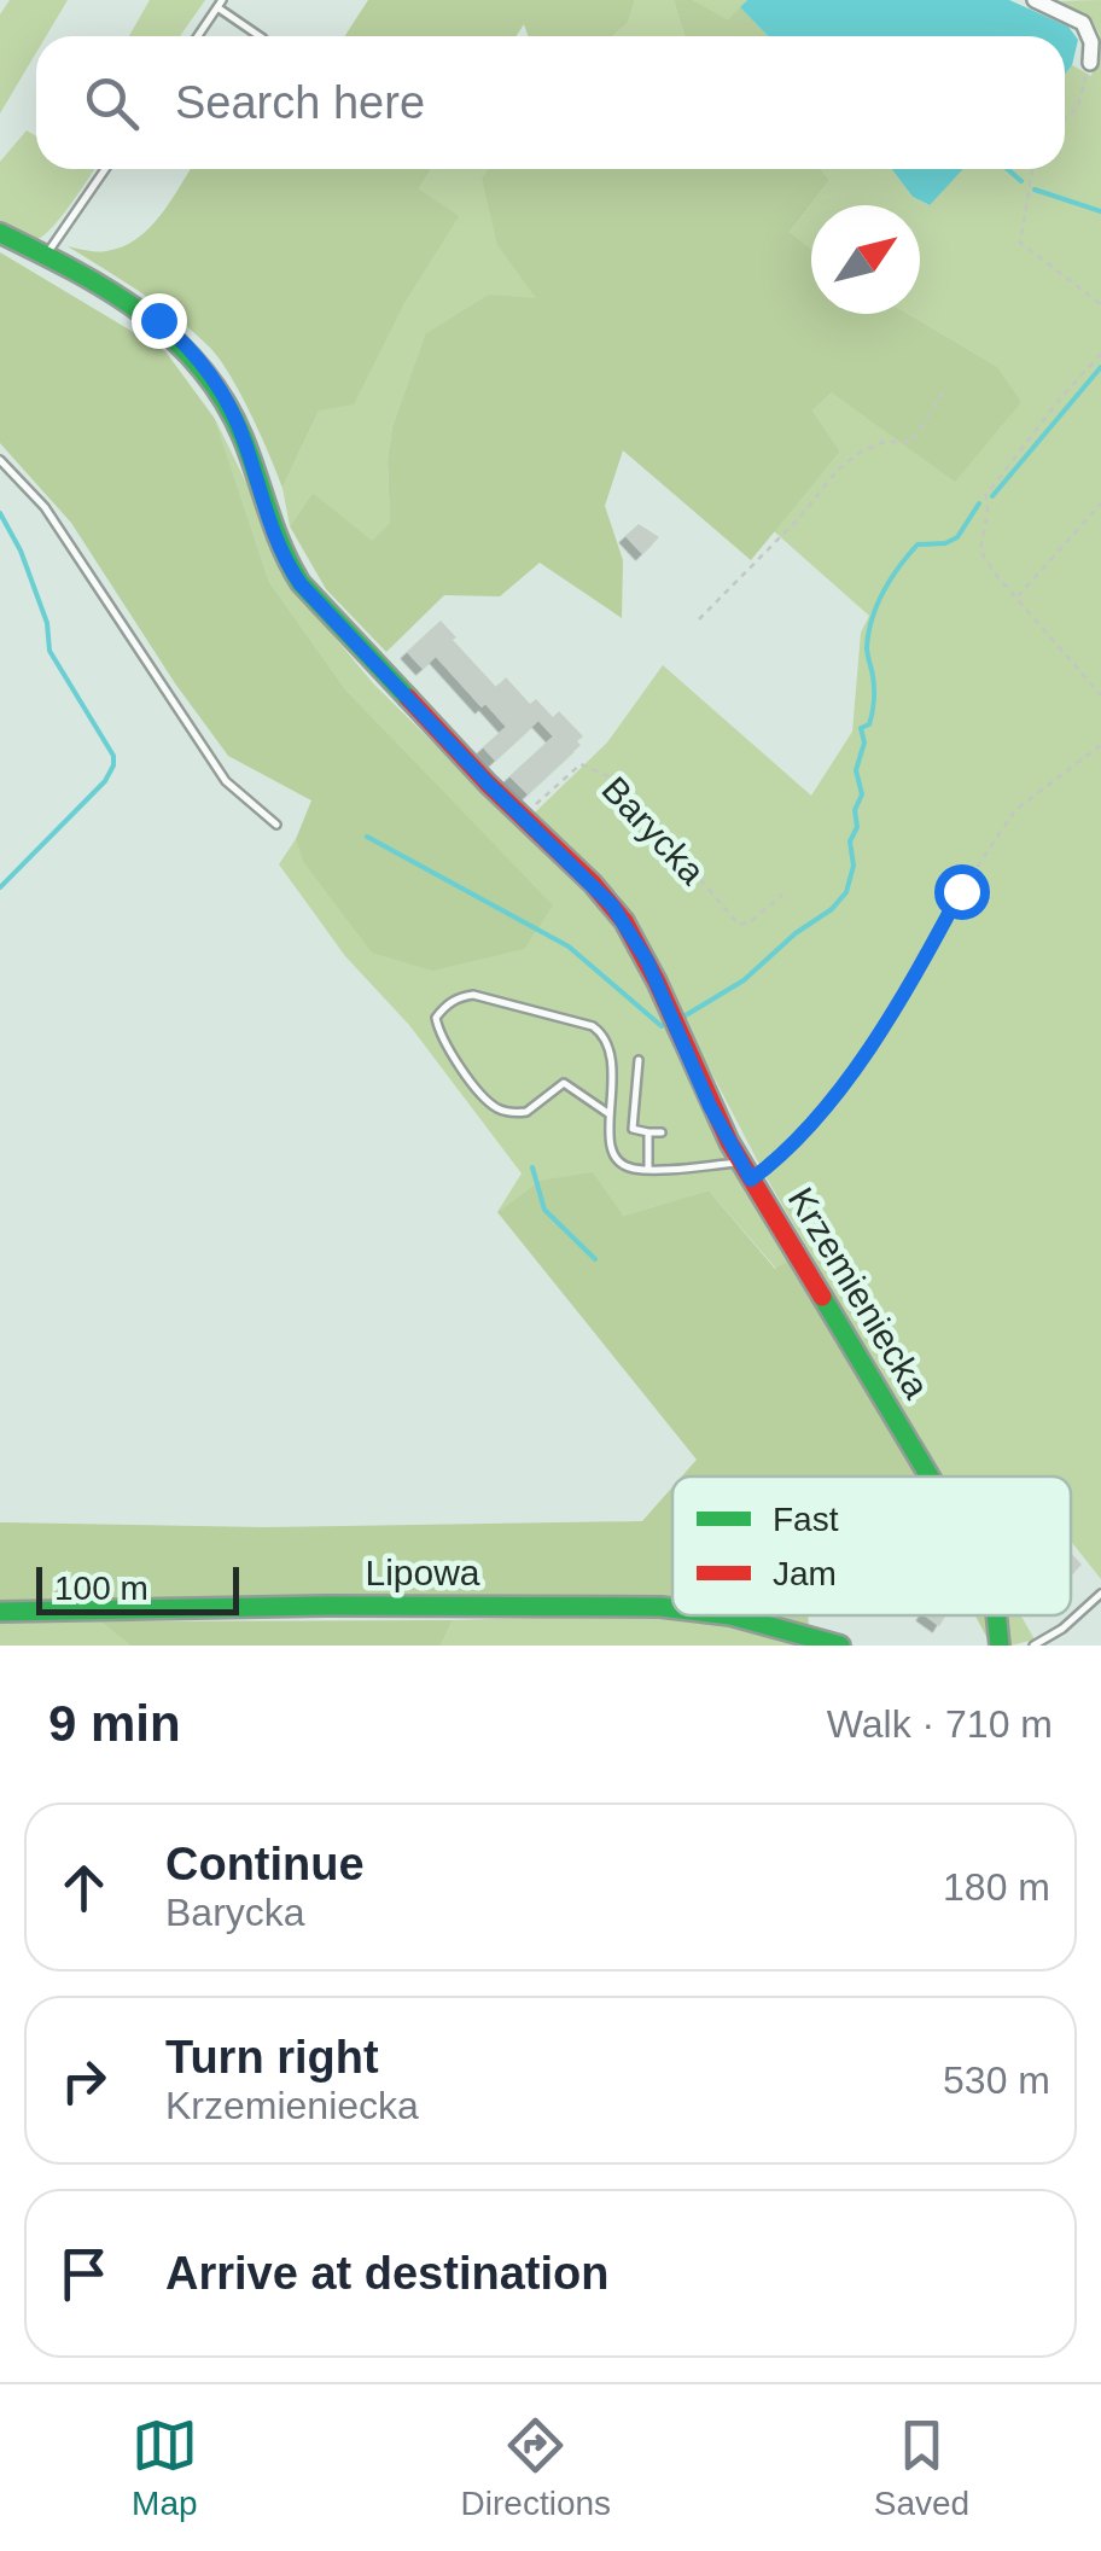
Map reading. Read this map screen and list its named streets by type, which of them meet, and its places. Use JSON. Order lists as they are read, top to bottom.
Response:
{
  "streets": {
    "street": ["Krzemieniecka", "Lipowa"],
    "path": ["Barycka"]
  },
  "crossings": [
    ["Barycka", "Krzemieniecka"]
  ],
  "legend": ["Fast", "Jam"],
  "scale_bar": "100 m",
  "north": "top right",
  "page": {
    "search": "Search here",
    "scale": "100 m",
    "heading": ["9 min", "Walk · 710 m"],
    "list": [
      ["Continue", "Barycka", "180 m"],
      ["Turn right", "Krzemieniecka", "530 m"],
      "Arrive at destination"
    ],
    "nav": ["Map", "Directions", "Saved"]
  }
}
